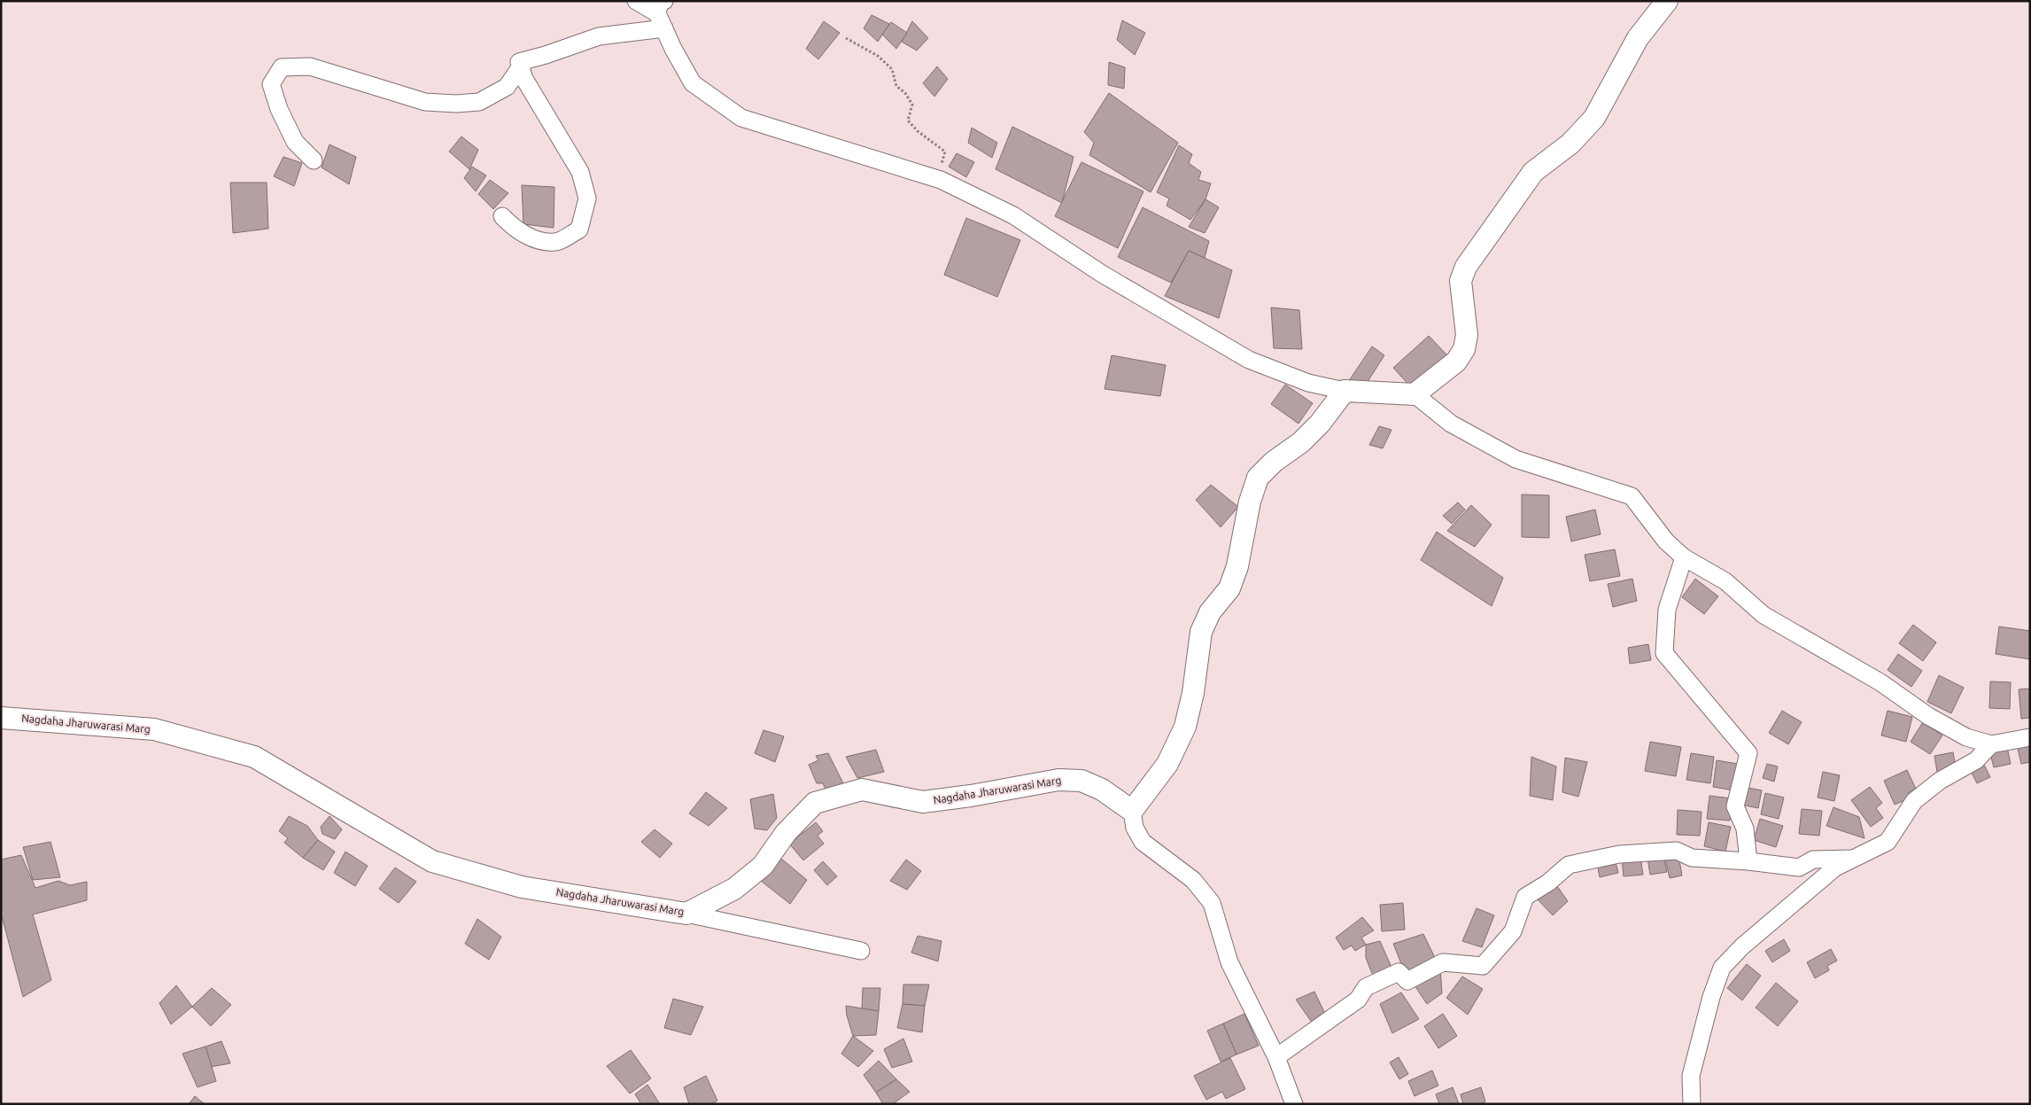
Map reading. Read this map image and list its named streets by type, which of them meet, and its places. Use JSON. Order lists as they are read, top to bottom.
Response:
{
  "streets": {
    "street": ["Nagdaha Jharuwarasi Marg"]
  }
}
